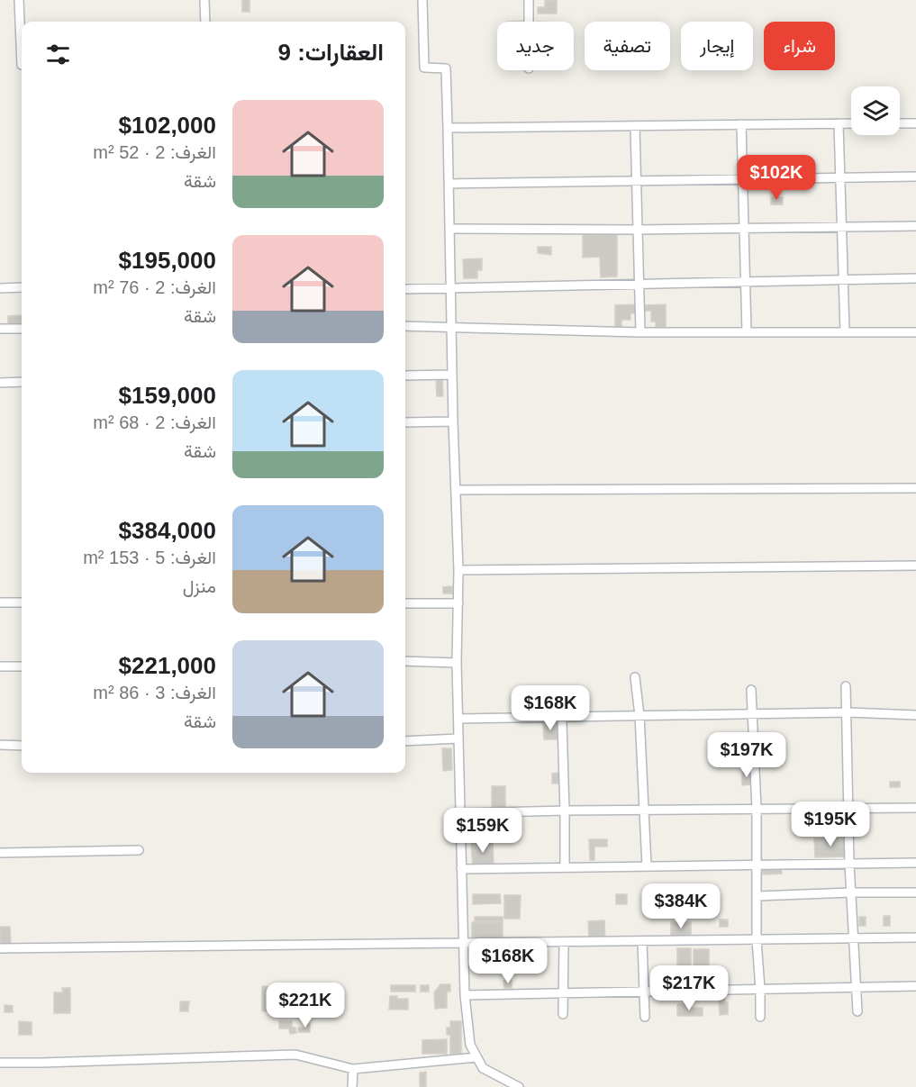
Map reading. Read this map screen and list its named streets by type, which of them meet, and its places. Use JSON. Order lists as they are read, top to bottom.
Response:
{
  "page": {
    "chip": [
      "شراء",
      "إيجار",
      "تصفية",
      "جديد"
    ],
    "heading": "العقارات: 9",
    "list": [
      {
        "name": "$102,000",
        "note": "الغرف: 2 · 52 m² · شقة"
      },
      {
        "name": "$195,000",
        "note": "الغرف: 2 · 76 m² · شقة"
      },
      {
        "name": "$159,000",
        "note": "الغرف: 2 · 68 m² · شقة"
      },
      {
        "name": "$384,000",
        "note": "الغرف: 5 · 153 m² · منزل"
      },
      {
        "name": "$221,000",
        "note": "الغرف: 3 · 86 m² · شقة"
      }
    ],
    "price": [
      "$102K",
      "$168K",
      "$197K",
      "$195K",
      "$159K",
      "$384K",
      "$168K",
      "$217K",
      "$221K"
    ]
  }
}
